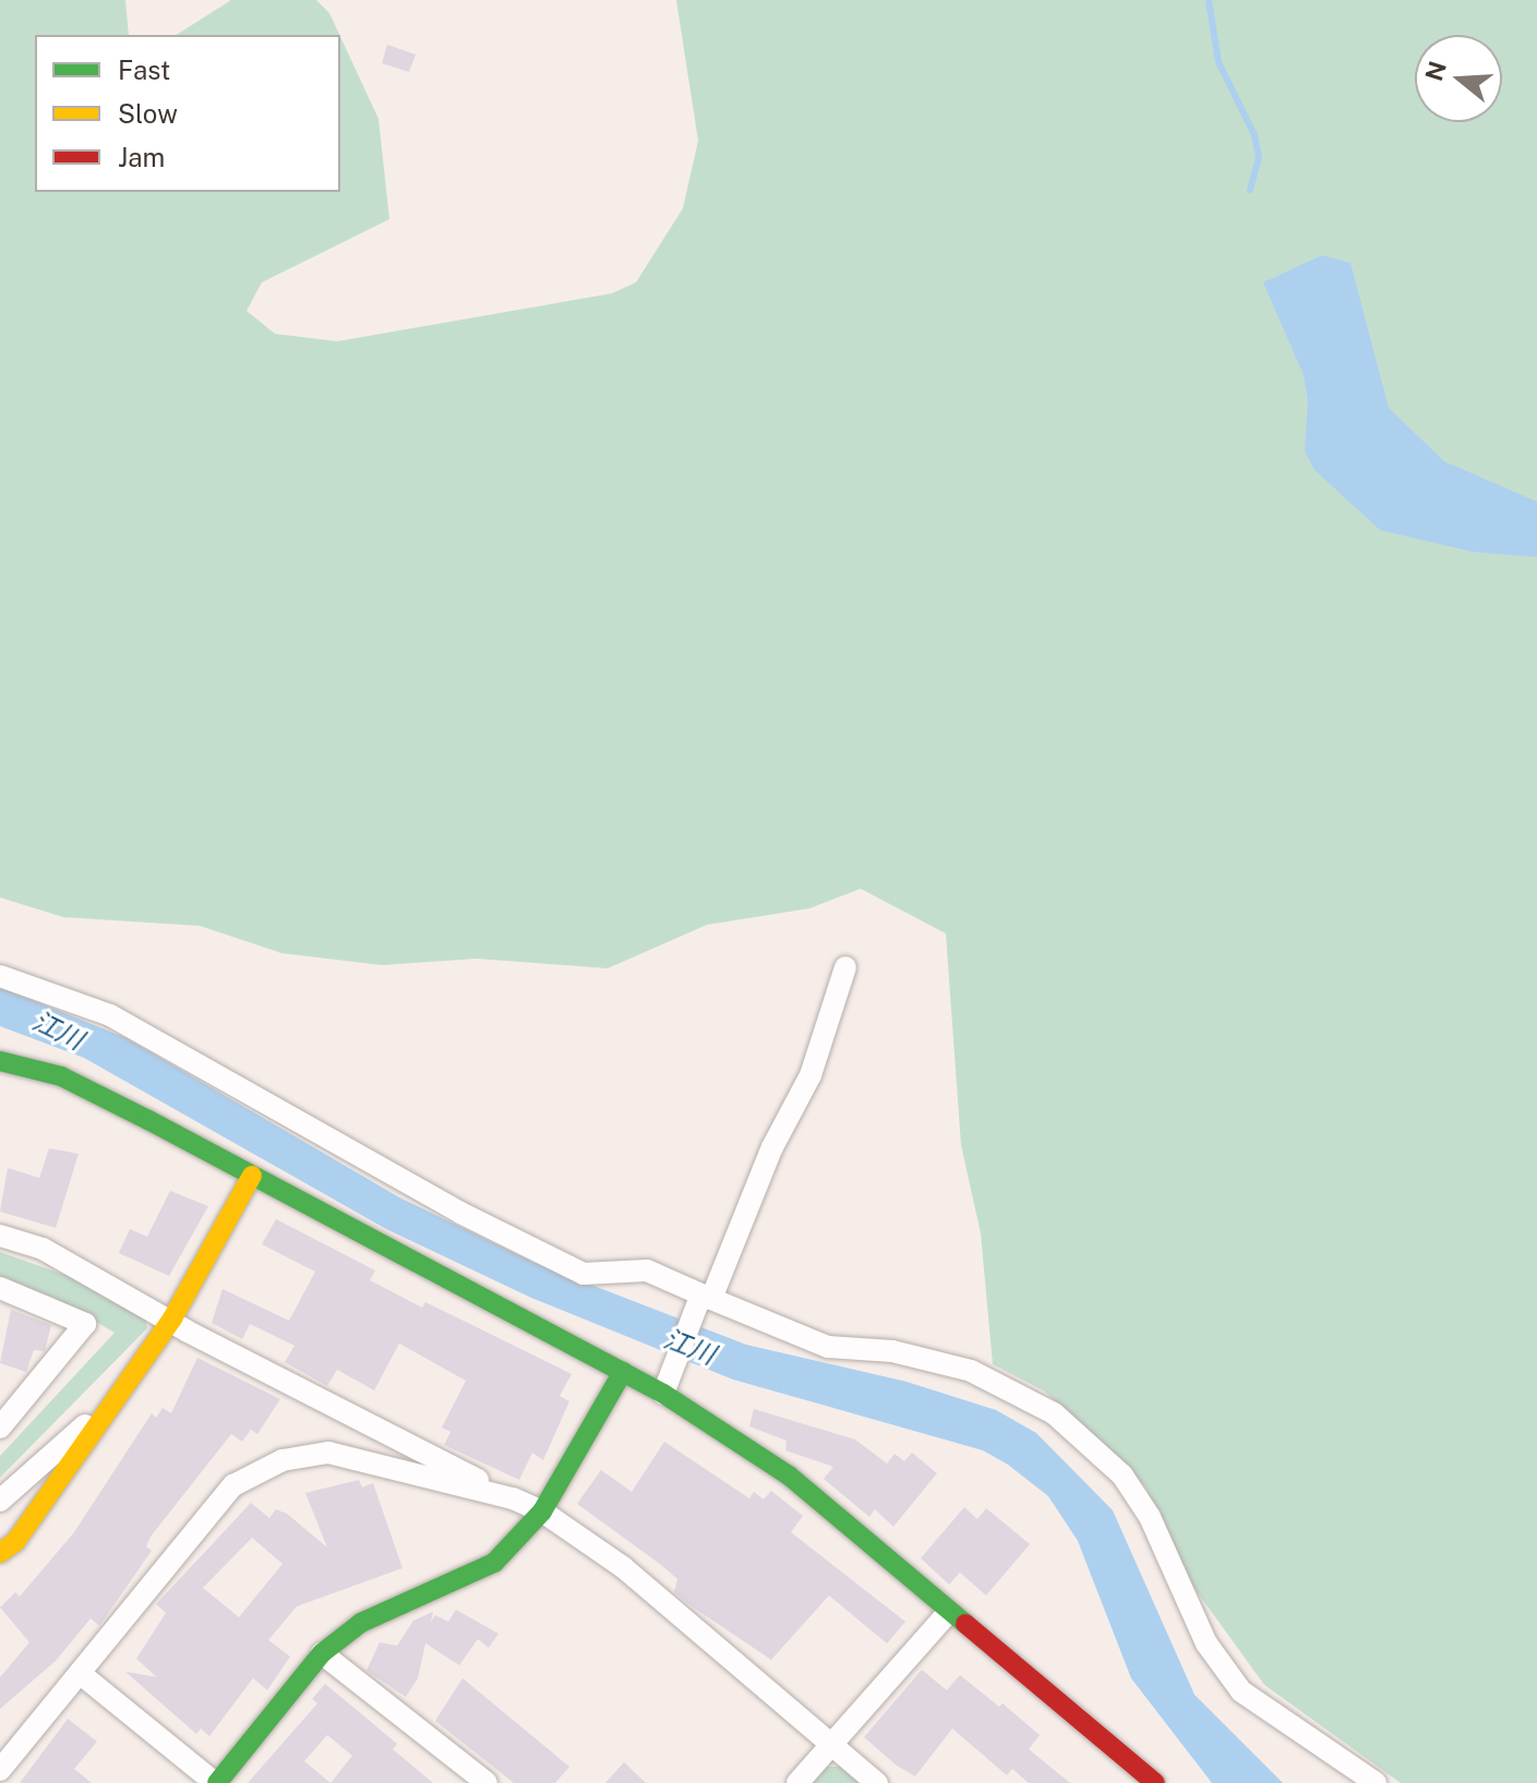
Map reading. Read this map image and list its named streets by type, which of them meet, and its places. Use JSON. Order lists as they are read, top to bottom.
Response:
{
  "water": ["江川"],
  "legend": ["Fast", "Slow", "Jam"],
  "north": "left"
}
